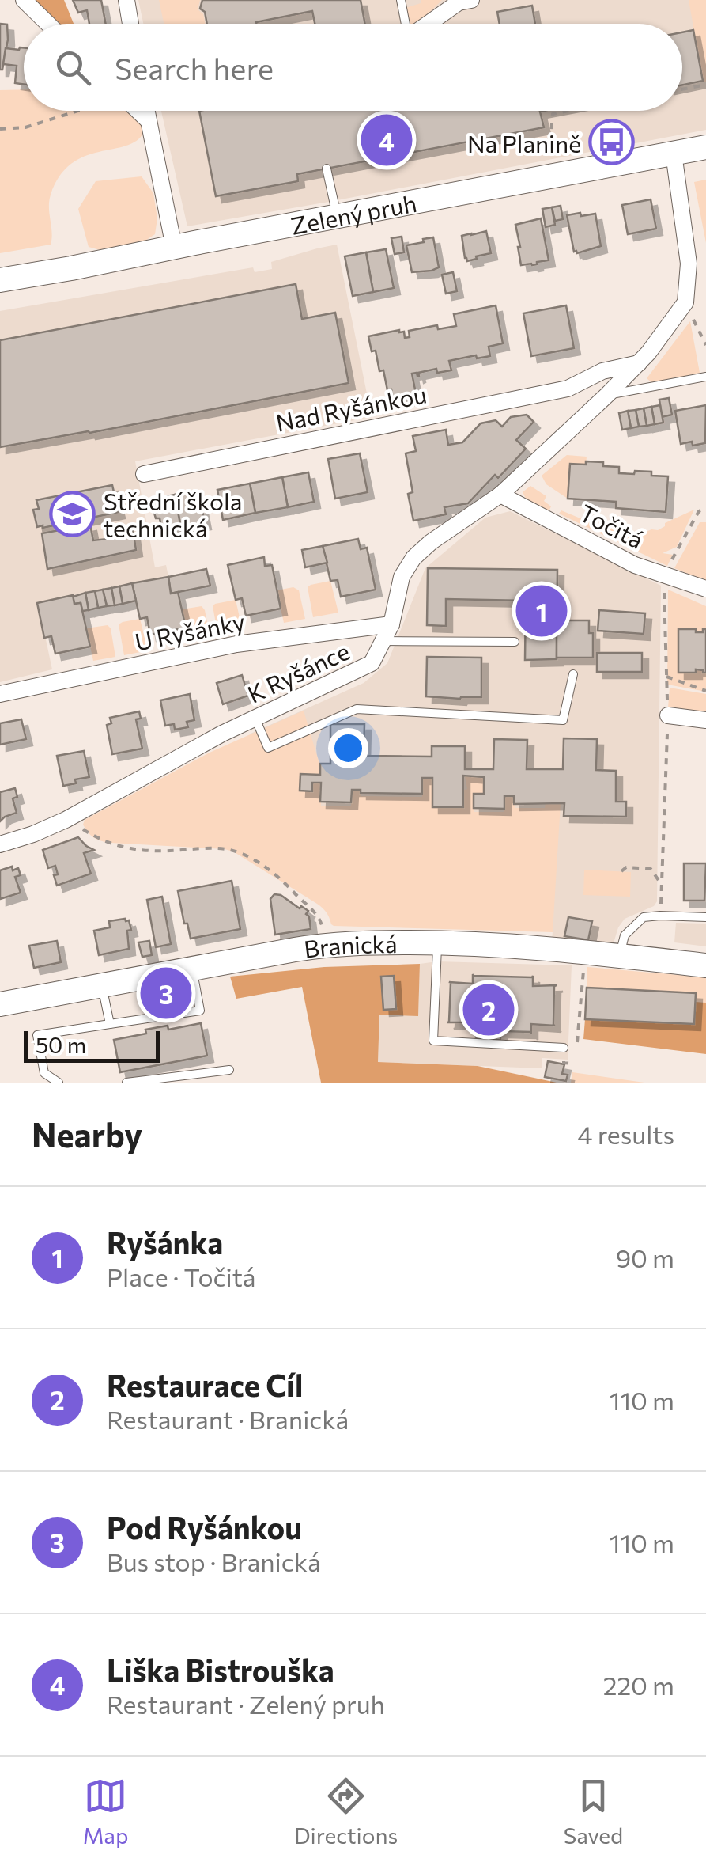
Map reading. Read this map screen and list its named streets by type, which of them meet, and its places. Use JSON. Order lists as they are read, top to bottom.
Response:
{
  "streets": {
    "street": [
      "Zelený pruh",
      "Nad Ryšánkou",
      "Točitá",
      "U Ryšánky",
      "K Ryšánce",
      "Branická"
    ]
  },
  "crossings": [
    ["Zelený pruh", "K Ryšánce"],
    ["Nad Ryšánkou", "K Ryšánce"],
    ["Točitá", "K Ryšánce"],
    ["U Ryšánky", "K Ryšánce"]
  ],
  "places": {
    "bus stop": ["Na Planině"],
    "school or university": ["Střední škola technická"]
  },
  "scale_bar": "50 m",
  "page": {
    "search": "Search here",
    "pins": [
      "4",
      "1",
      "3",
      "2"
    ],
    "scale": "50 m",
    "heading": ["Nearby", "4 results"],
    "list": [
      {
        "mark": "1",
        "name": "Ryšánka",
        "note": "Place · Točitá",
        "value": "90 m"
      },
      {
        "mark": "2",
        "name": "Restaurace Cíl",
        "note": "Restaurant · Branická",
        "value": "110 m"
      },
      {
        "mark": "3",
        "name": "Pod Ryšánkou",
        "note": "Bus stop · Branická",
        "value": "110 m"
      },
      {
        "mark": "4",
        "name": "Liška Bistrouška",
        "note": "Restaurant · Zelený pruh",
        "value": "220 m"
      }
    ],
    "nav": ["Map", "Directions", "Saved"]
  }
}
